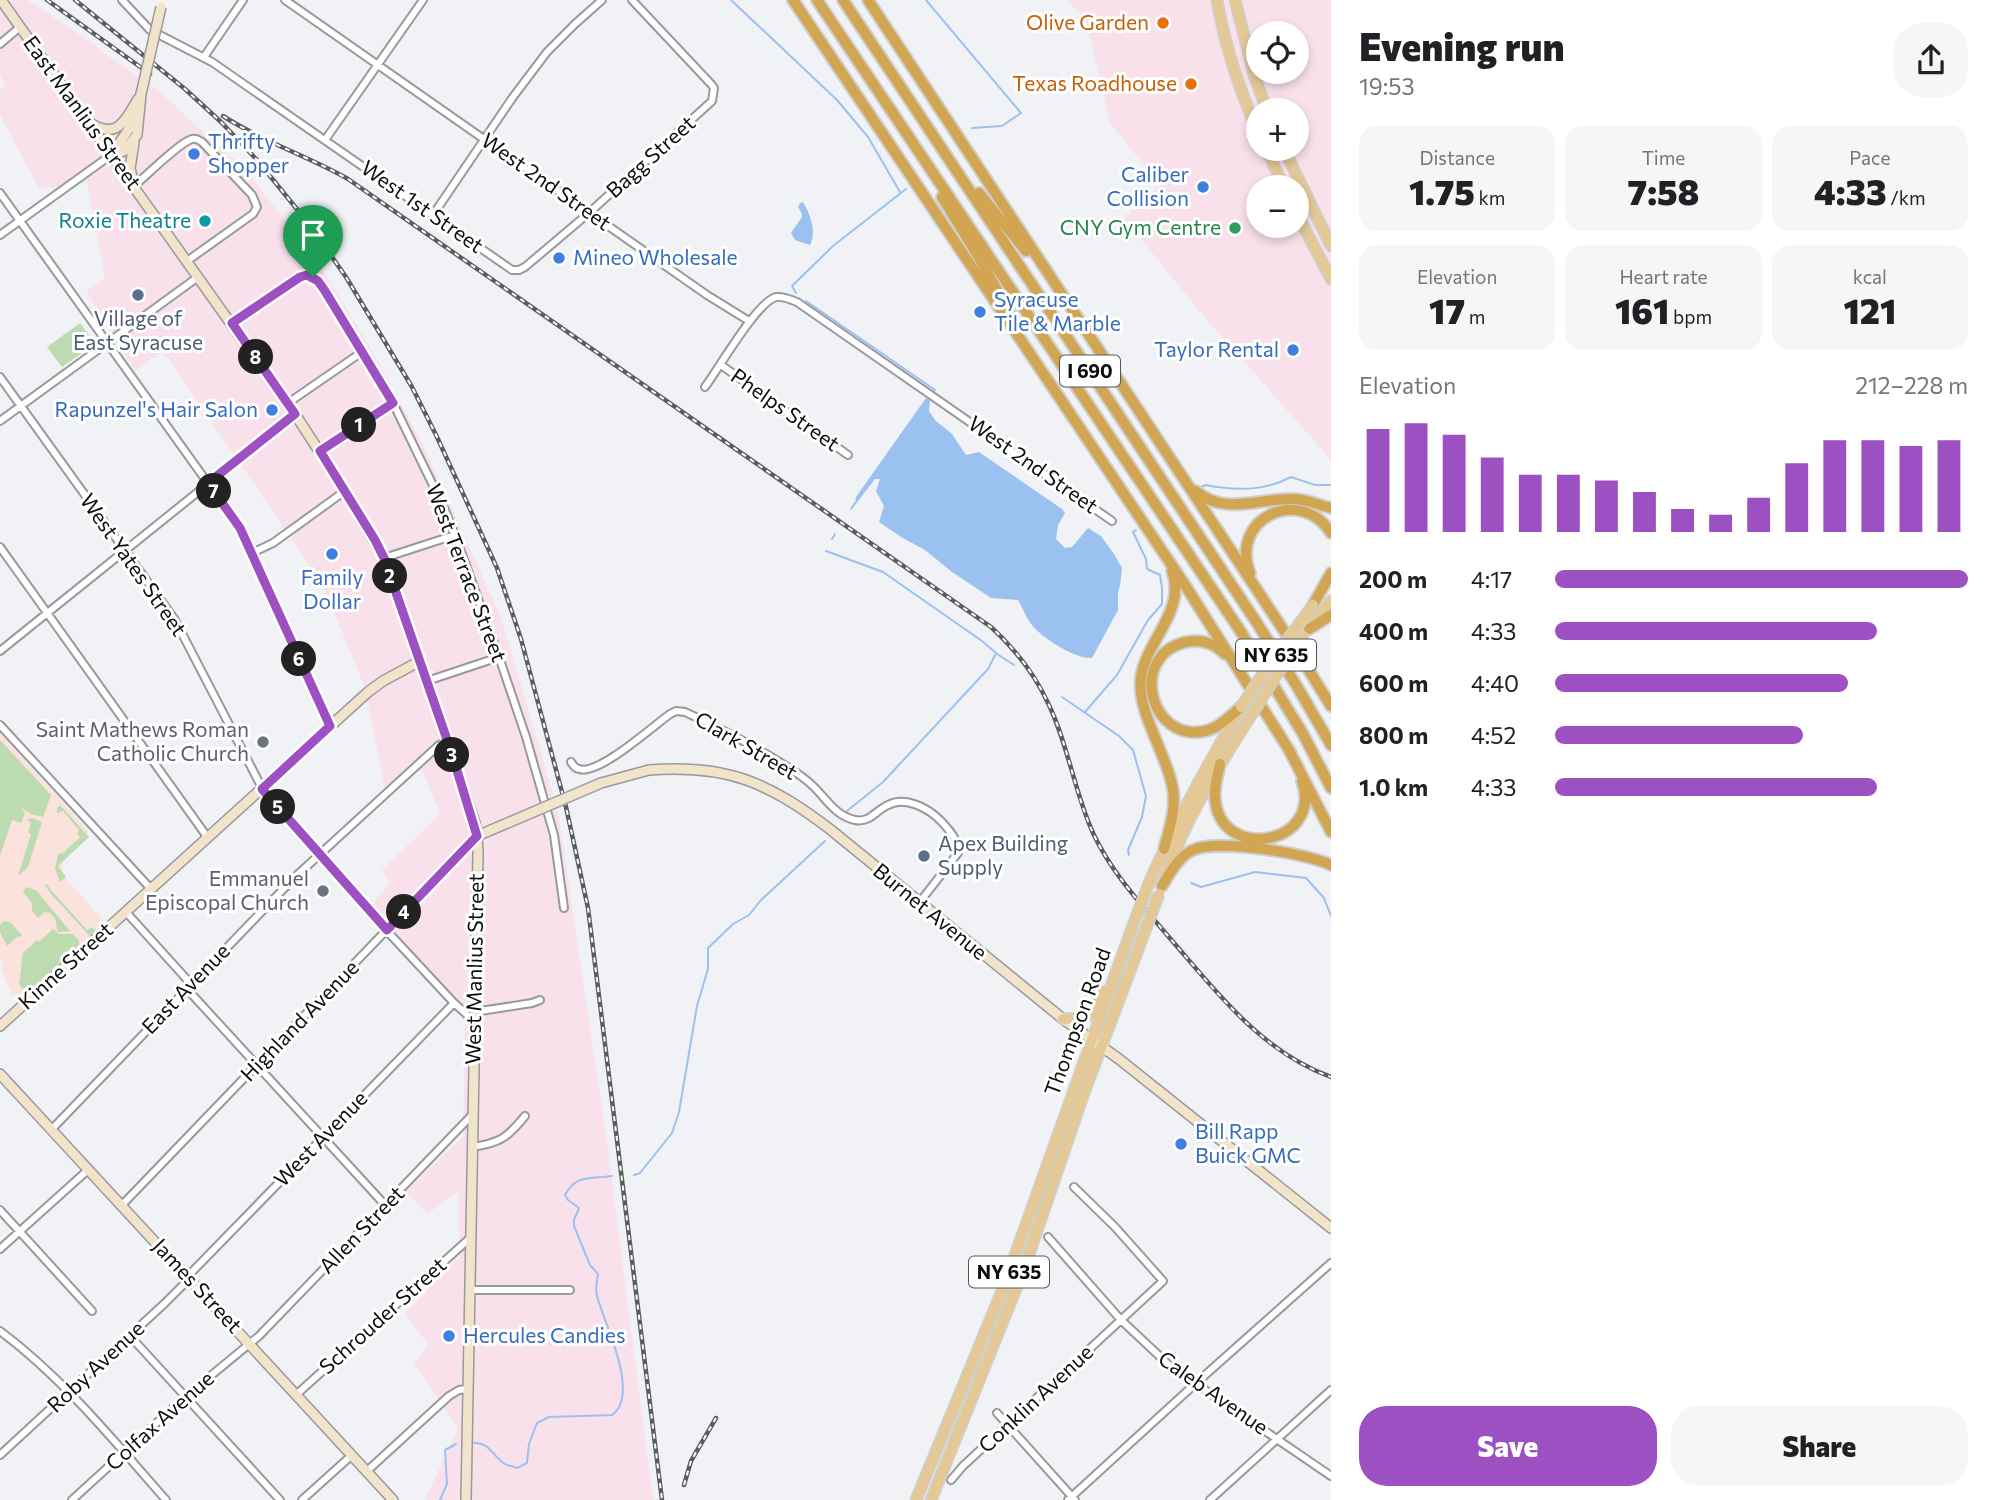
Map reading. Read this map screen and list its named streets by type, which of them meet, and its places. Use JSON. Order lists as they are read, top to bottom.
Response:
{
  "streets": {
    "highway": ["I 690"],
    "main road": ["NY 635", "Thompson Road"],
    "street": [
      "East Manlius Street",
      "Bagg Street",
      "West 2nd Street",
      "West 1st Street",
      "Phelps Street",
      "West Yates Street",
      "West Terrace Street",
      "Clark Street",
      "Burnet Avenue",
      "Kinne Street",
      "West Manlius Street",
      "East Avenue",
      "Highland Avenue",
      "West Avenue",
      "Allen Street",
      "James Street",
      "Schrouder Street",
      "Roby Avenue",
      "Caleb Avenue",
      "Conklin Avenue",
      "Colfax Avenue"
    ]
  },
  "crossings": [
    ["East Manlius Street", "West Manlius Street"],
    ["Bagg Street", "West 2nd Street"],
    ["Bagg Street", "West 1st Street"],
    ["West Yates Street", "Kinne Street"],
    ["West Yates Street", "West Manlius Street"],
    ["West Yates Street", "East Avenue"],
    ["West Yates Street", "Highland Avenue"],
    ["West Yates Street", "West Avenue"],
    ["West Terrace Street", "West Manlius Street"],
    ["Clark Street", "Burnet Avenue"],
    ["Burnet Avenue", "West Manlius Street"],
    ["Burnet Avenue", "Highland Avenue"],
    ["Burnet Avenue", "Thompson Road"],
    ["Kinne Street", "West Manlius Street"],
    ["West Manlius Street", "East Avenue"],
    ["West Manlius Street", "Highland Avenue"],
    ["West Manlius Street", "Allen Street"],
    ["West Manlius Street", "Schrouder Street"],
    ["East Avenue", "James Street"],
    ["Highland Avenue", "James Street"],
    ["West Avenue", "James Street"],
    ["West Avenue", "Roby Avenue"],
    ["Allen Street", "James Street"],
    ["Allen Street", "Colfax Avenue"],
    ["James Street", "Schrouder Street"],
    ["James Street", "Roby Avenue"],
    ["James Street", "Colfax Avenue"],
    ["Caleb Avenue", "Conklin Avenue"]
  ],
  "places": [
    "Olive Garden",
    "Texas Roadhouse",
    "Thrifty Shopper",
    "Caliber Collision",
    "Roxie Theatre",
    "CNY Gym Centre",
    "Mineo Wholesale",
    "Village of East Syracuse",
    "Syracuse Tile & Marble",
    "Taylor Rental",
    "Rapunzel's Hair Salon",
    "Family Dollar",
    "Saint Mathews Roman Catholic Church",
    "Apex Building Supply",
    "Emmanuel Episcopal Church",
    "Bill Rapp Buick GMC",
    "Hercules Candies"
  ],
  "page": {
    "heading": ["Evening run", "19:53"],
    "map_buttons": ["+", "−"],
    "stats": [
      ["Distance", "1.75 km"],
      ["Time", "7:58"],
      ["Pace", "4:33 /km"],
      ["Elevation", "17 m"],
      ["Heart rate", "161 bpm"],
      ["kcal", "121"]
    ],
    "pins": [
      "8",
      "1",
      "7",
      "2",
      "6",
      "3",
      "5",
      "4"
    ],
    "chart": ["Elevation", "212–228 m"],
    "list": [
      {
        "name": "200 m",
        "note": "4:17"
      },
      {
        "name": "400 m",
        "note": "4:33"
      },
      {
        "name": "600 m",
        "note": "4:40"
      },
      {
        "name": "800 m",
        "note": "4:52"
      },
      {
        "name": "1.0 km",
        "note": "4:33"
      }
    ],
    "buttons": ["Save", "Share"]
  }
}
